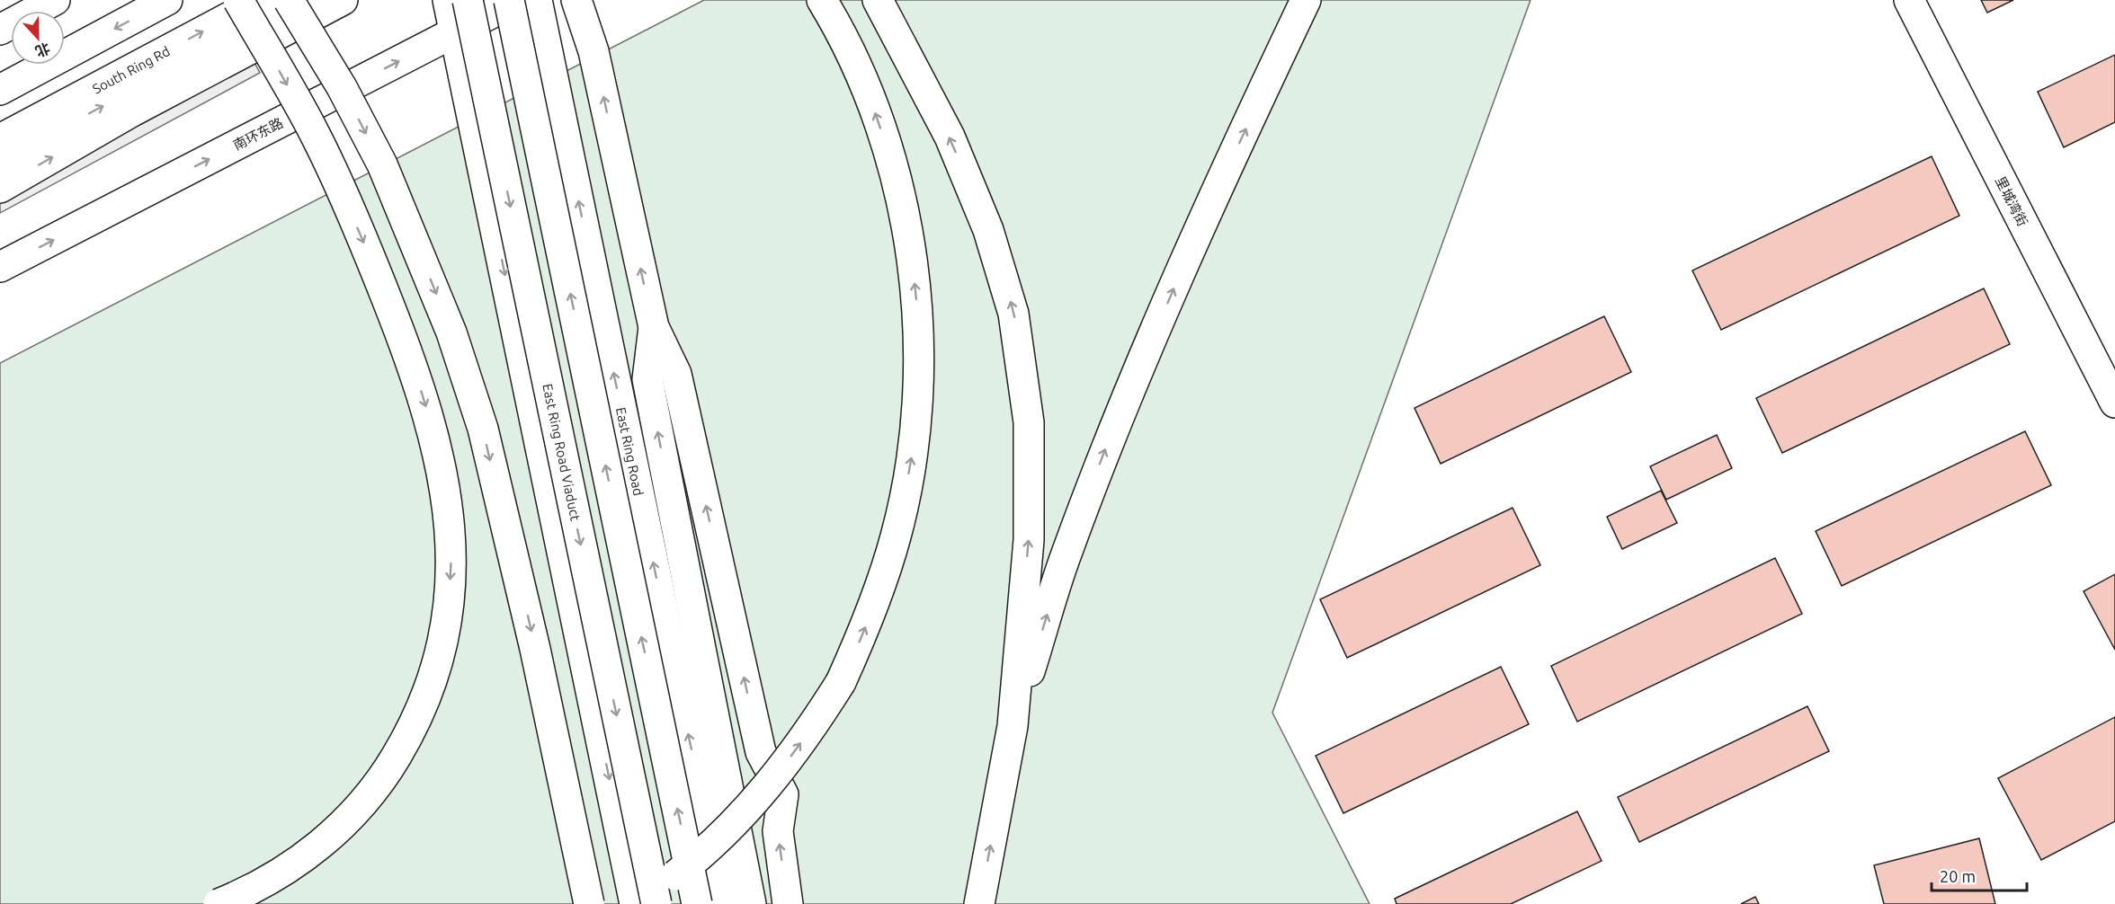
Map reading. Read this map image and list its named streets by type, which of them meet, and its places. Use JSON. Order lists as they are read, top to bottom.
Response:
{
  "streets": {
    "main road": [
      "South Ring Rd",
      "南环东路",
      "里城湾街",
      "East Ring Road Viaduct",
      "East Ring Road"
    ]
  },
  "scale_bar": "20 m",
  "north": "bottom"
}
